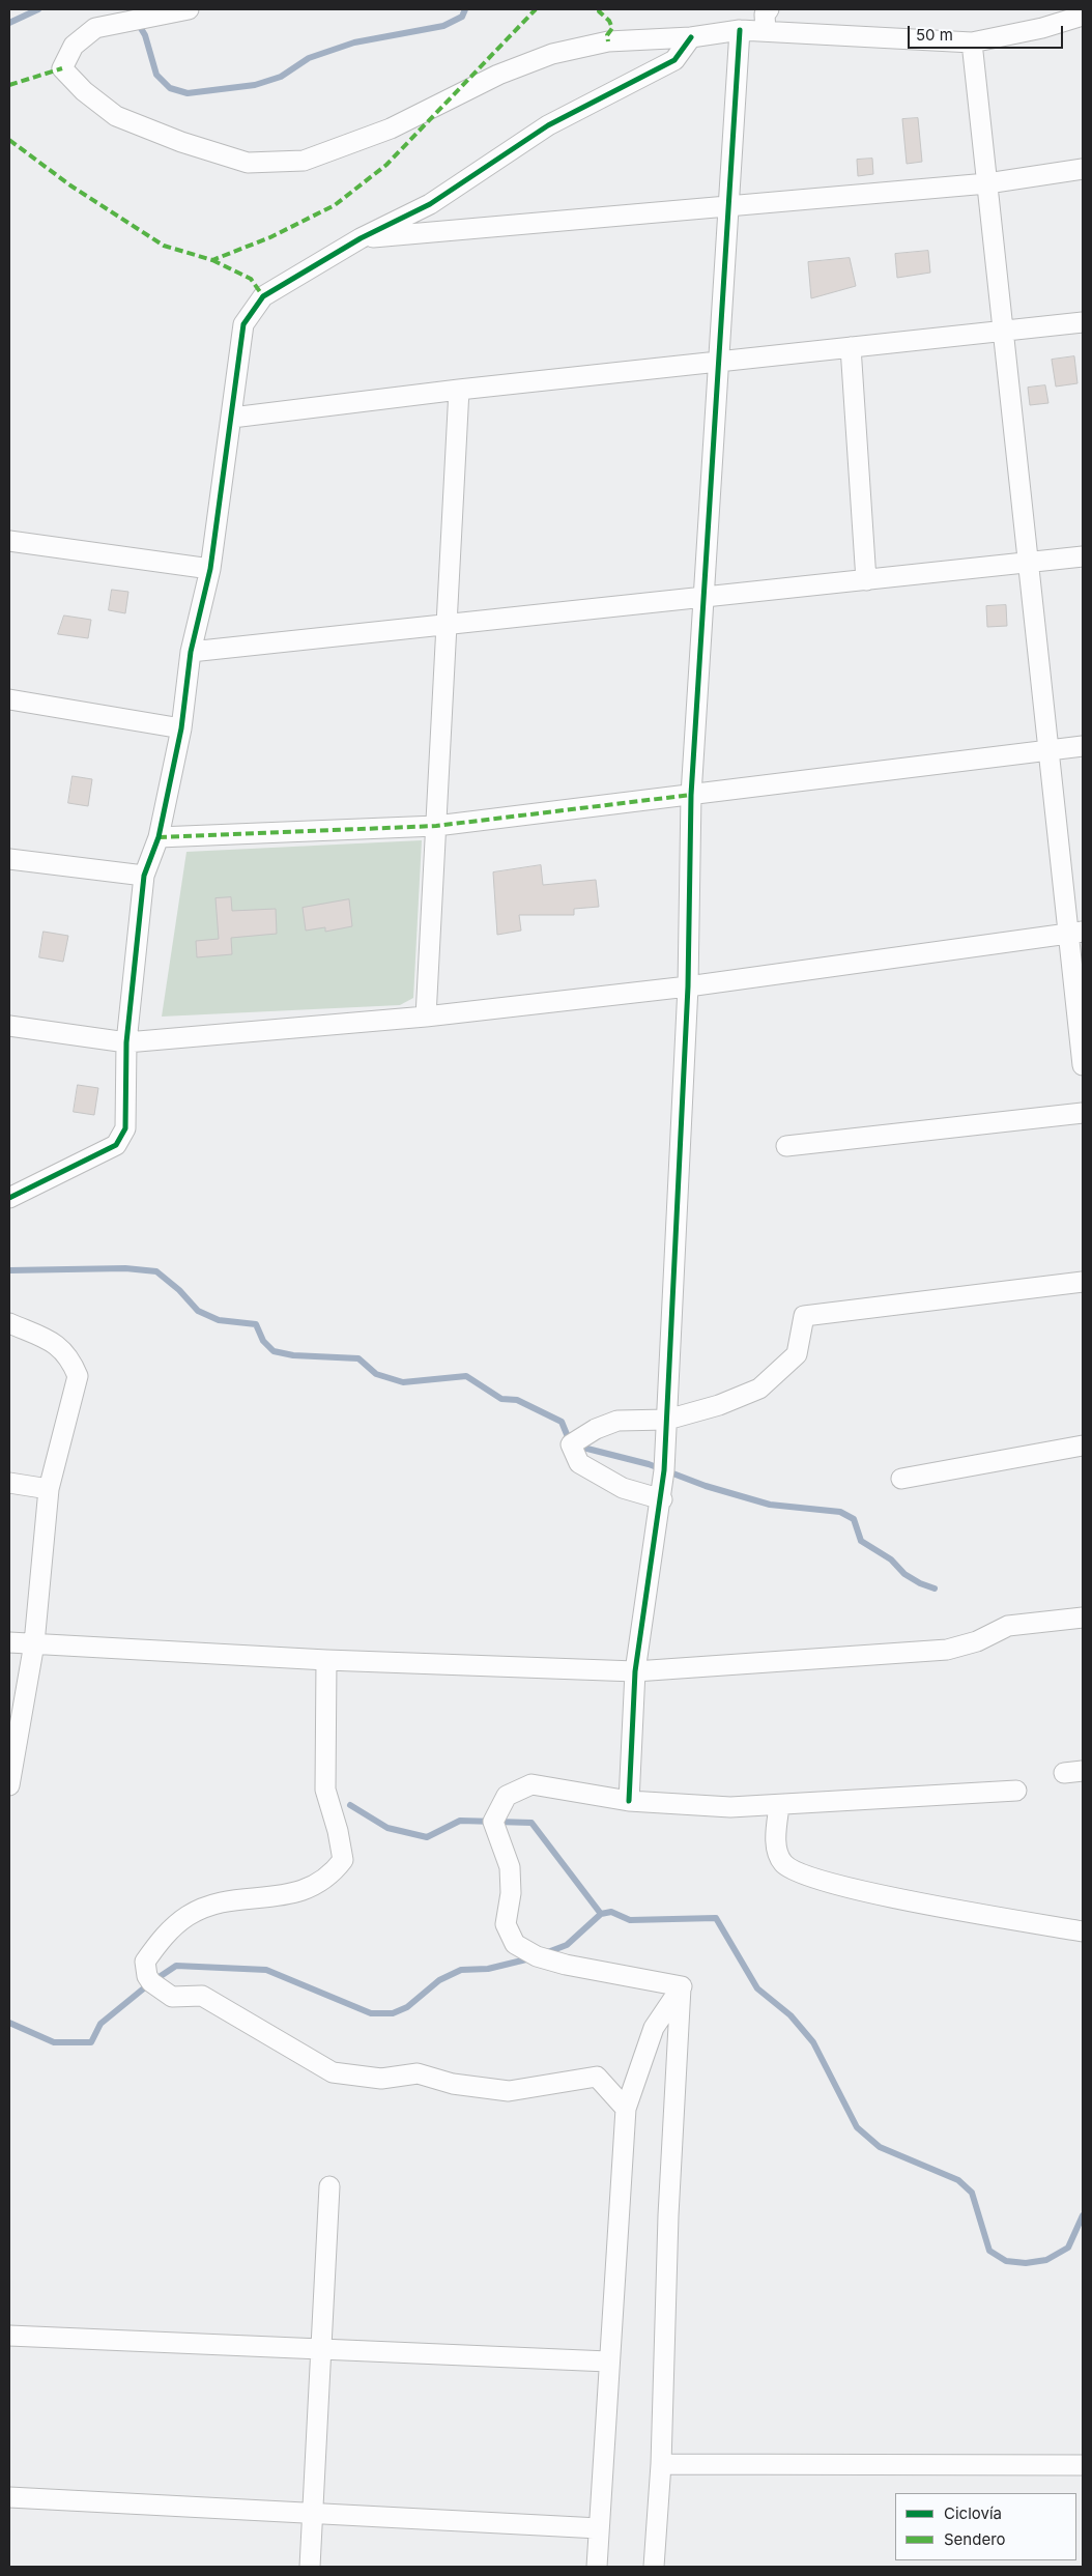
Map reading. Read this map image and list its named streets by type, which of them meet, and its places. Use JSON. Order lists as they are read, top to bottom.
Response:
{
  "legend": ["Ciclovía", "Sendero"],
  "scale_bar": "50 m"
}
